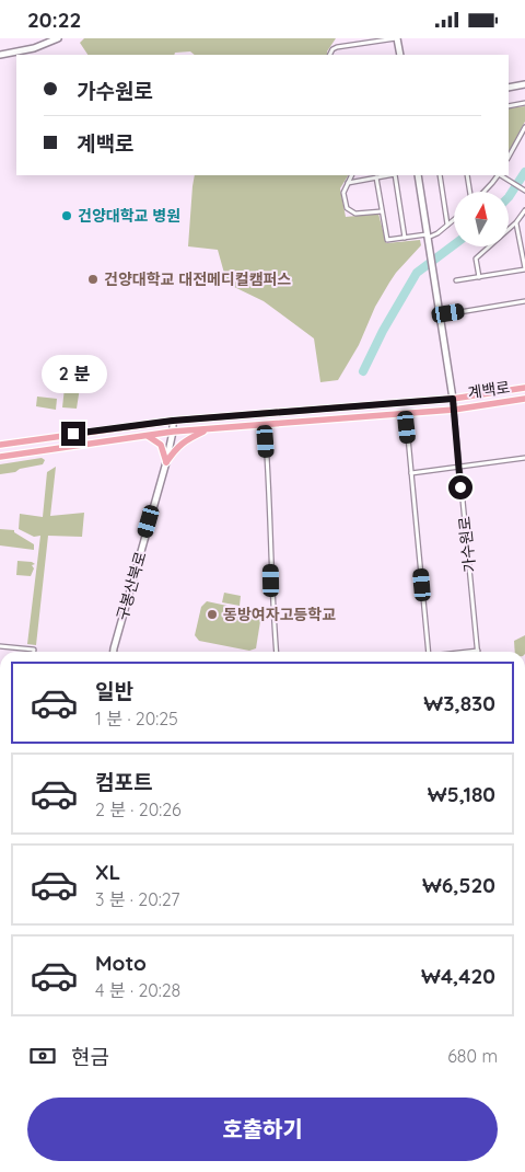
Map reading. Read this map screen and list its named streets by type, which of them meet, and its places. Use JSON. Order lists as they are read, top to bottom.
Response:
{
  "streets": {
    "main road": ["계백로"],
    "street": ["가수원로", "구봉산북로"]
  },
  "crossings": [
    ["계백로", "가수원로"],
    ["계백로", "구봉산북로"]
  ],
  "places": ["건양대학교 병원", "건양대학교 대전메디컬캠퍼스", "동방여자고등학교"],
  "north": "top",
  "page": {
    "status": "20:22",
    "banner": ["가수원로", "계백로"],
    "bubble": "2 분",
    "list": [
      {
        "name": "일반",
        "note": "1 분 · 20:25",
        "value": "₩3,830"
      },
      {
        "name": "컴포트",
        "note": "2 분 · 20:26",
        "value": "₩5,180"
      },
      {
        "name": "XL",
        "note": "3 분 · 20:27",
        "value": "₩6,520"
      },
      {
        "name": "Moto",
        "note": "4 분 · 20:28",
        "value": "₩4,420"
      }
    ],
    "pay": ["현금", "680 m"],
    "buttons": "호출하기"
  }
}
